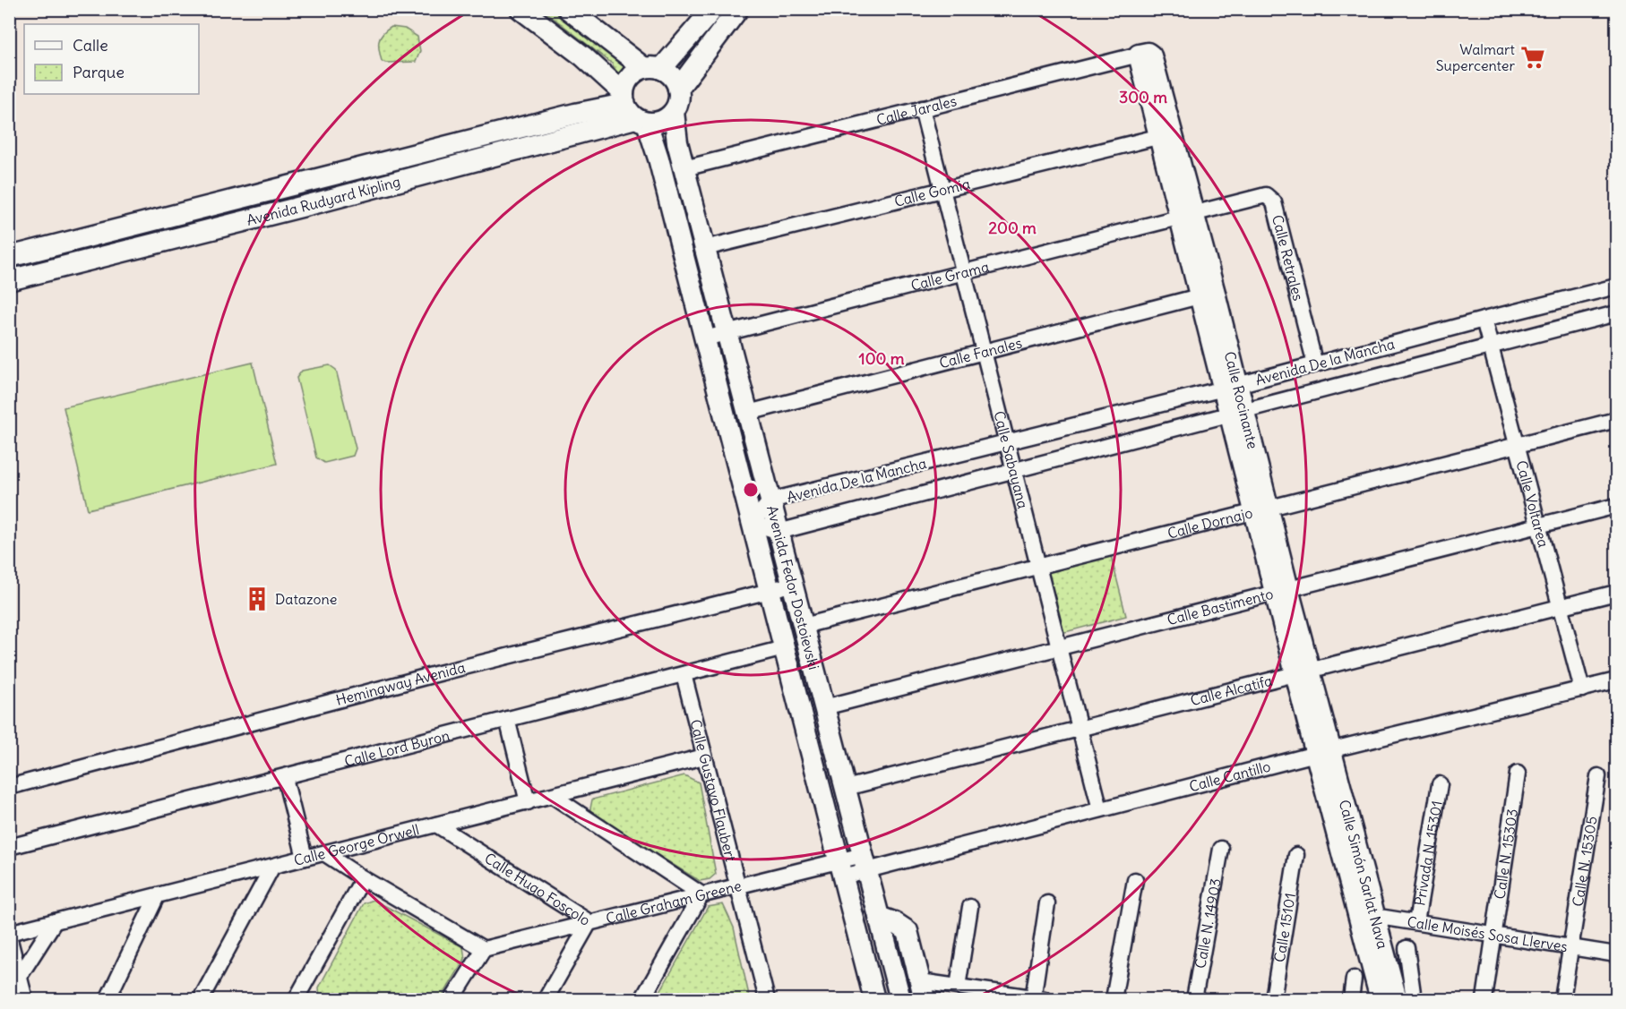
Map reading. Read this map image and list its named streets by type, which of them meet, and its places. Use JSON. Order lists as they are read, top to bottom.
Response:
{
  "streets": {
    "street": [
      "Calle Jarales",
      "Calle Gomia",
      "Avenida Rudyard Kipling",
      "Calle Retrales",
      "Calle Grama",
      "Calle Fanales",
      "Avenida De la Mancha",
      "Calle Rocinante",
      "Calle Sabayana",
      "Calle Voltarea",
      "Calle Dornajo",
      "Avenida Fedor Dostoievski",
      "Calle Bastimento",
      "Hemingway Avenida",
      "Calle Alcatifa",
      "Calle Lord Byron",
      "Calle Cantillo",
      "Calle Gustavo Flaubert",
      "Calle George Orwell",
      "Privada N. 15301",
      "Calle N. 15303",
      "Calle N. 15305",
      "Calle Simón Sarlat Nava",
      "Calle Hugo Foscolo",
      "Calle Graham Greene",
      "Calle N. 14903",
      "Calle 15101",
      "Calle Moisés Sosa Llerves"
    ]
  },
  "crossings": [
    ["Calle Jarales", "Calle Rocinante"],
    ["Calle Jarales", "Calle Sabayana"],
    ["Calle Jarales", "Avenida Fedor Dostoievski"],
    ["Calle Gomia", "Calle Rocinante"],
    ["Calle Gomia", "Calle Sabayana"],
    ["Calle Gomia", "Avenida Fedor Dostoievski"],
    ["Avenida Rudyard Kipling", "Avenida Fedor Dostoievski"],
    ["Calle Retrales", "Calle Grama"],
    ["Calle Retrales", "Avenida De la Mancha"],
    ["Calle Retrales", "Calle Rocinante"],
    ["Calle Grama", "Calle Rocinante"],
    ["Calle Grama", "Calle Sabayana"],
    ["Calle Grama", "Avenida Fedor Dostoievski"],
    ["Calle Fanales", "Calle Rocinante"],
    ["Calle Fanales", "Calle Sabayana"],
    ["Calle Fanales", "Avenida Fedor Dostoievski"],
    ["Avenida De la Mancha", "Calle Rocinante"],
    ["Avenida De la Mancha", "Calle Sabayana"],
    ["Avenida De la Mancha", "Calle Voltarea"],
    ["Avenida De la Mancha", "Avenida Fedor Dostoievski"],
    ["Calle Rocinante", "Calle Dornajo"],
    ["Calle Rocinante", "Calle Bastimento"],
    ["Calle Rocinante", "Calle Alcatifa"],
    ["Calle Rocinante", "Calle Cantillo"],
    ["Calle Rocinante", "Calle Simón Sarlat Nava"],
    ["Calle Sabayana", "Calle Dornajo"],
    ["Calle Sabayana", "Calle Bastimento"],
    ["Calle Sabayana", "Calle Alcatifa"],
    ["Calle Sabayana", "Calle Cantillo"],
    ["Calle Voltarea", "Calle Dornajo"],
    ["Calle Voltarea", "Calle Bastimento"],
    ["Calle Voltarea", "Calle Alcatifa"],
    ["Calle Voltarea", "Calle Cantillo"],
    ["Calle Dornajo", "Avenida Fedor Dostoievski"],
    ["Avenida Fedor Dostoievski", "Calle Bastimento"],
    ["Avenida Fedor Dostoievski", "Hemingway Avenida"],
    ["Avenida Fedor Dostoievski", "Calle Alcatifa"],
    ["Avenida Fedor Dostoievski", "Calle Lord Byron"],
    ["Avenida Fedor Dostoievski", "Calle Cantillo"],
    ["Avenida Fedor Dostoievski", "Calle Graham Greene"],
    ["Calle Lord Byron", "Calle Gustavo Flaubert"],
    ["Calle Cantillo", "Calle Simón Sarlat Nava"],
    ["Calle Cantillo", "Calle Graham Greene"],
    ["Calle Gustavo Flaubert", "Calle George Orwell"],
    ["Calle Gustavo Flaubert", "Calle Graham Greene"],
    ["Calle George Orwell", "Calle Hugo Foscolo"],
    ["Privada N. 15301", "Calle Moisés Sosa Llerves"],
    ["Calle N. 15303", "Calle Moisés Sosa Llerves"],
    ["Calle N. 15305", "Calle Moisés Sosa Llerves"],
    ["Calle Simón Sarlat Nava", "Calle Moisés Sosa Llerves"],
    ["Calle Hugo Foscolo", "Calle Graham Greene"]
  ],
  "places": {
    "supermarket": ["Walmart Supercenter"],
    "building": ["Datazone"]
  },
  "legend": ["Calle", "Parque"],
  "rings": ["300 m", "200 m", "100 m"]
}
